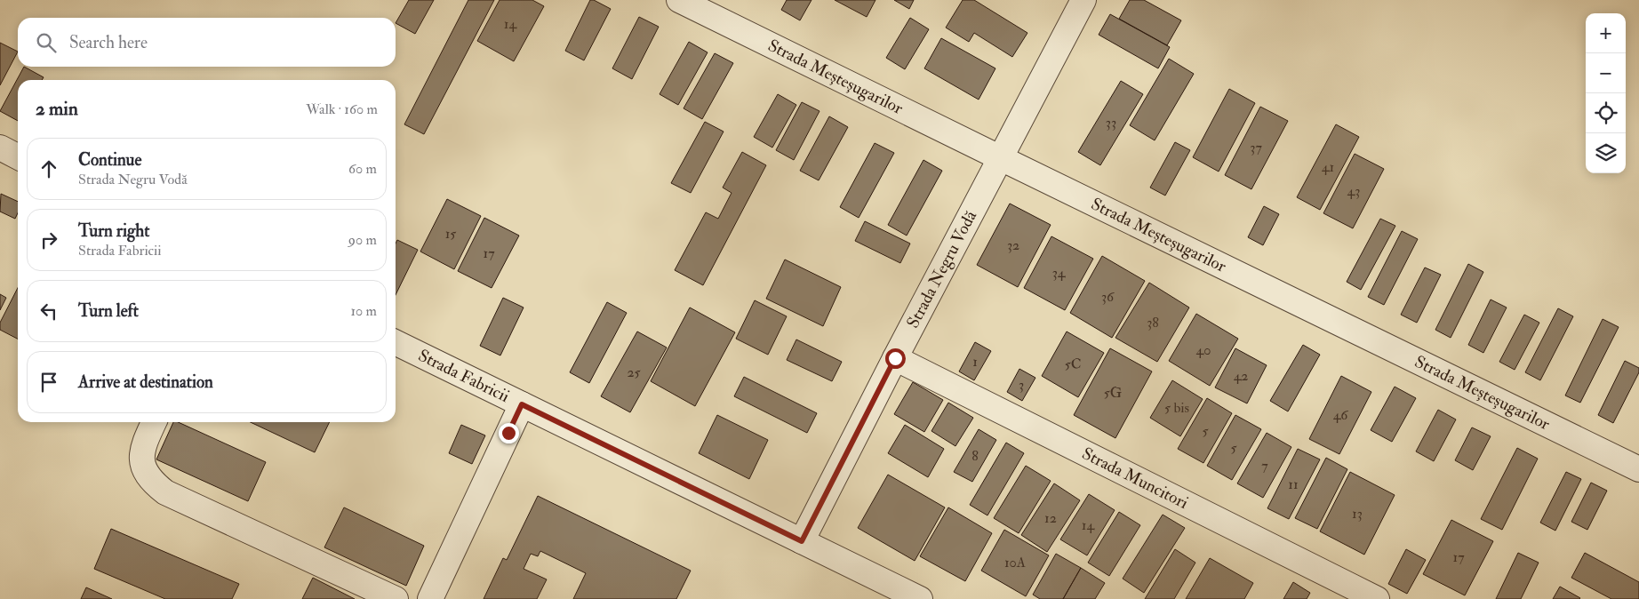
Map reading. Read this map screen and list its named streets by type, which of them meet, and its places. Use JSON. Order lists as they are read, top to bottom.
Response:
{
  "streets": {
    "street": [
      "Strada Meșteșugarilor",
      "Strada Negru Vodă",
      "Strada Fabricii",
      "Strada Muncitori"
    ]
  },
  "crossings": [
    ["Strada Meșteșugarilor", "Strada Negru Vodă"],
    ["Strada Negru Vodă", "Strada Fabricii"],
    ["Strada Negru Vodă", "Strada Muncitori"]
  ],
  "house_numbers": [
    "14",
    "33",
    "37",
    "41",
    "43",
    "15",
    "32",
    "17",
    "34",
    "36",
    "38",
    "40",
    "1",
    "5C",
    "25",
    "42",
    "3",
    "5G",
    "5 bis",
    "46",
    "5",
    "5",
    "8",
    "7",
    "11",
    "13",
    "12",
    "14",
    "17",
    "10A"
  ],
  "page": {
    "map_buttons": ["+", "−"],
    "search": "Search here",
    "heading": ["2 min", "Walk · 160 m"],
    "list": [
      ["Continue", "Strada Negru Vodă", "60 m"],
      ["Turn right", "Strada Fabricii", "90 m"],
      ["Turn left", "10 m"],
      "Arrive at destination"
    ]
  }
}
